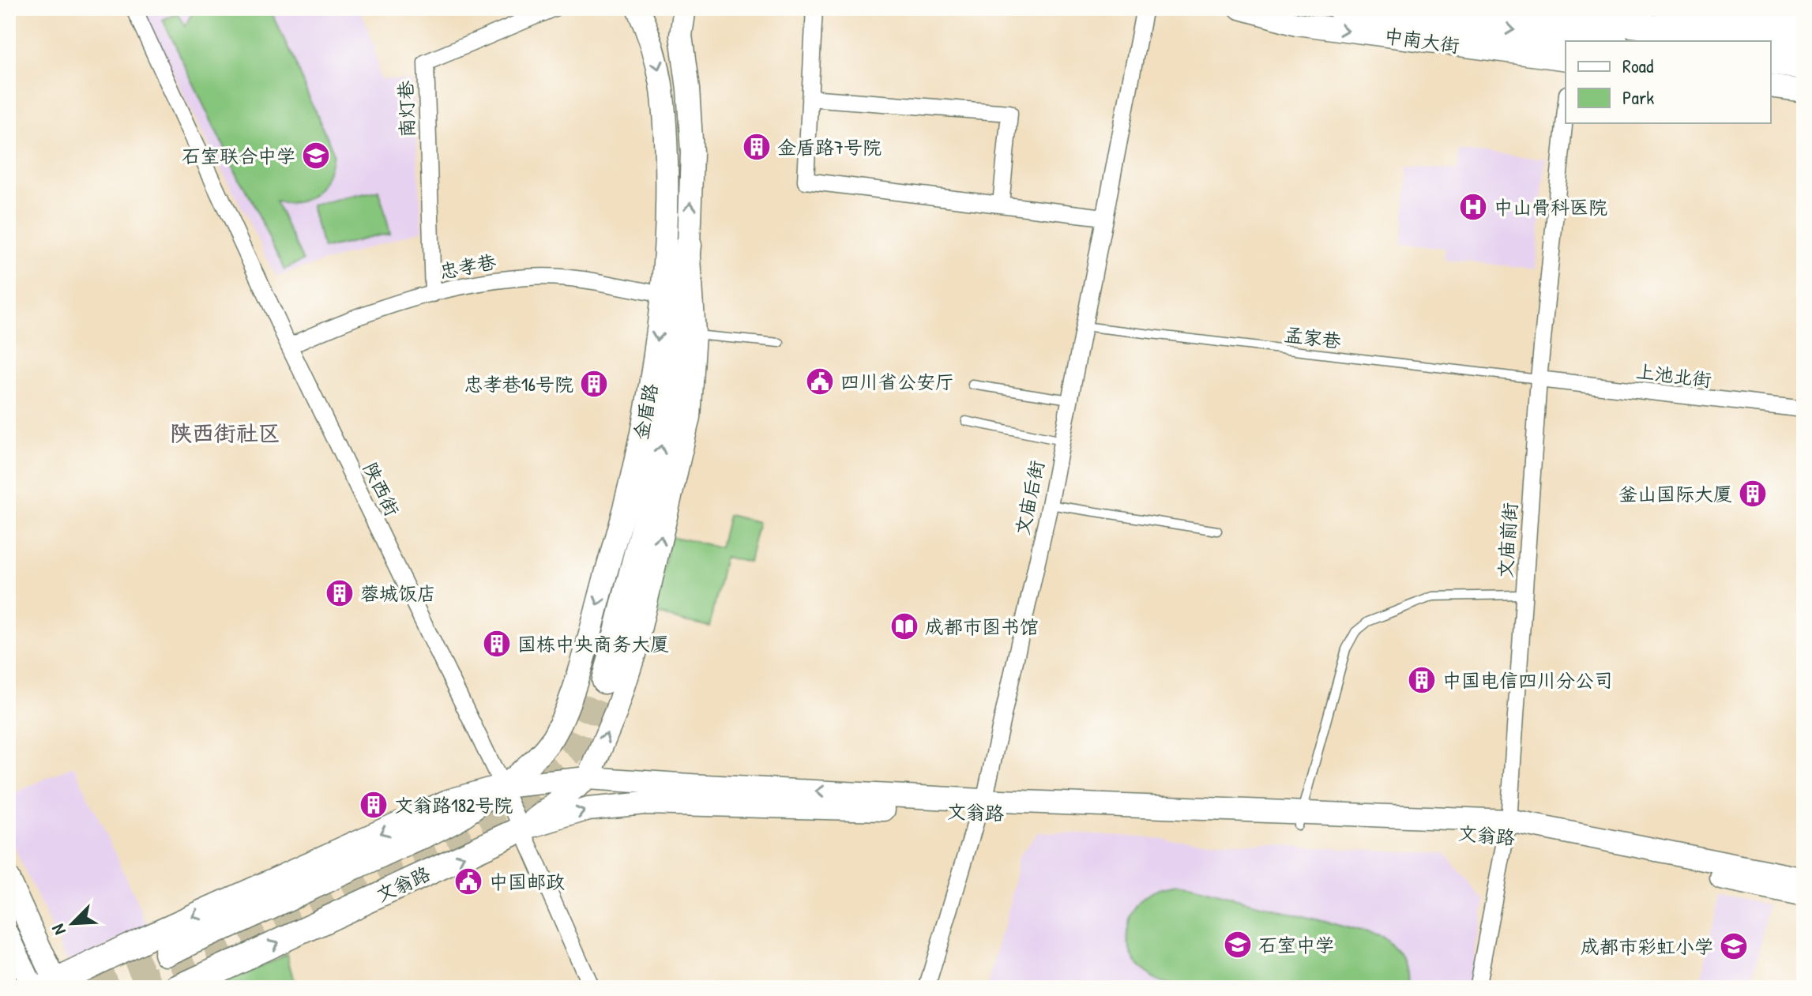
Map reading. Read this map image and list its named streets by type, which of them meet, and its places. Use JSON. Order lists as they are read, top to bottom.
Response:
{
  "streets": {
    "main road": ["中南大街", "金盾路", "文翁路"],
    "street": [
      "南灯巷",
      "忠孝巷",
      "上池北街",
      "陕西街",
      "文庙后街",
      "文庙前街"
    ],
    "lane": ["孟家巷"]
  },
  "crossings": [
    ["南灯巷", "忠孝巷"],
    ["忠孝巷", "金盾路"],
    ["忠孝巷", "陕西街"],
    ["孟家巷", "上池北街"],
    ["孟家巷", "文庙后街"],
    ["孟家巷", "文庙前街"],
    ["上池北街", "文庙前街"],
    ["金盾路", "陕西街"],
    ["金盾路", "文翁路"],
    ["陕西街", "文翁路"],
    ["文庙后街", "文翁路"],
    ["文庙前街", "文翁路"]
  ],
  "districts": ["陕西街社区"],
  "places": {
    "building": [
      "金盾路7号院",
      "忠孝巷16号院",
      "釜山国际大厦",
      "蓉城饭店",
      "国栋中央商务大厦",
      "中国电信四川分公司",
      "文翁路182号院"
    ],
    "school or university": ["石室联合中学", "石室中学", "成都市彩虹小学"],
    "hospital": ["中山骨科医院"],
    "public building": ["四川省公安厅", "中国邮政"],
    "library": ["成都市图书馆"]
  },
  "legend": ["Road", "Park"],
  "north": "bottom left"
}
